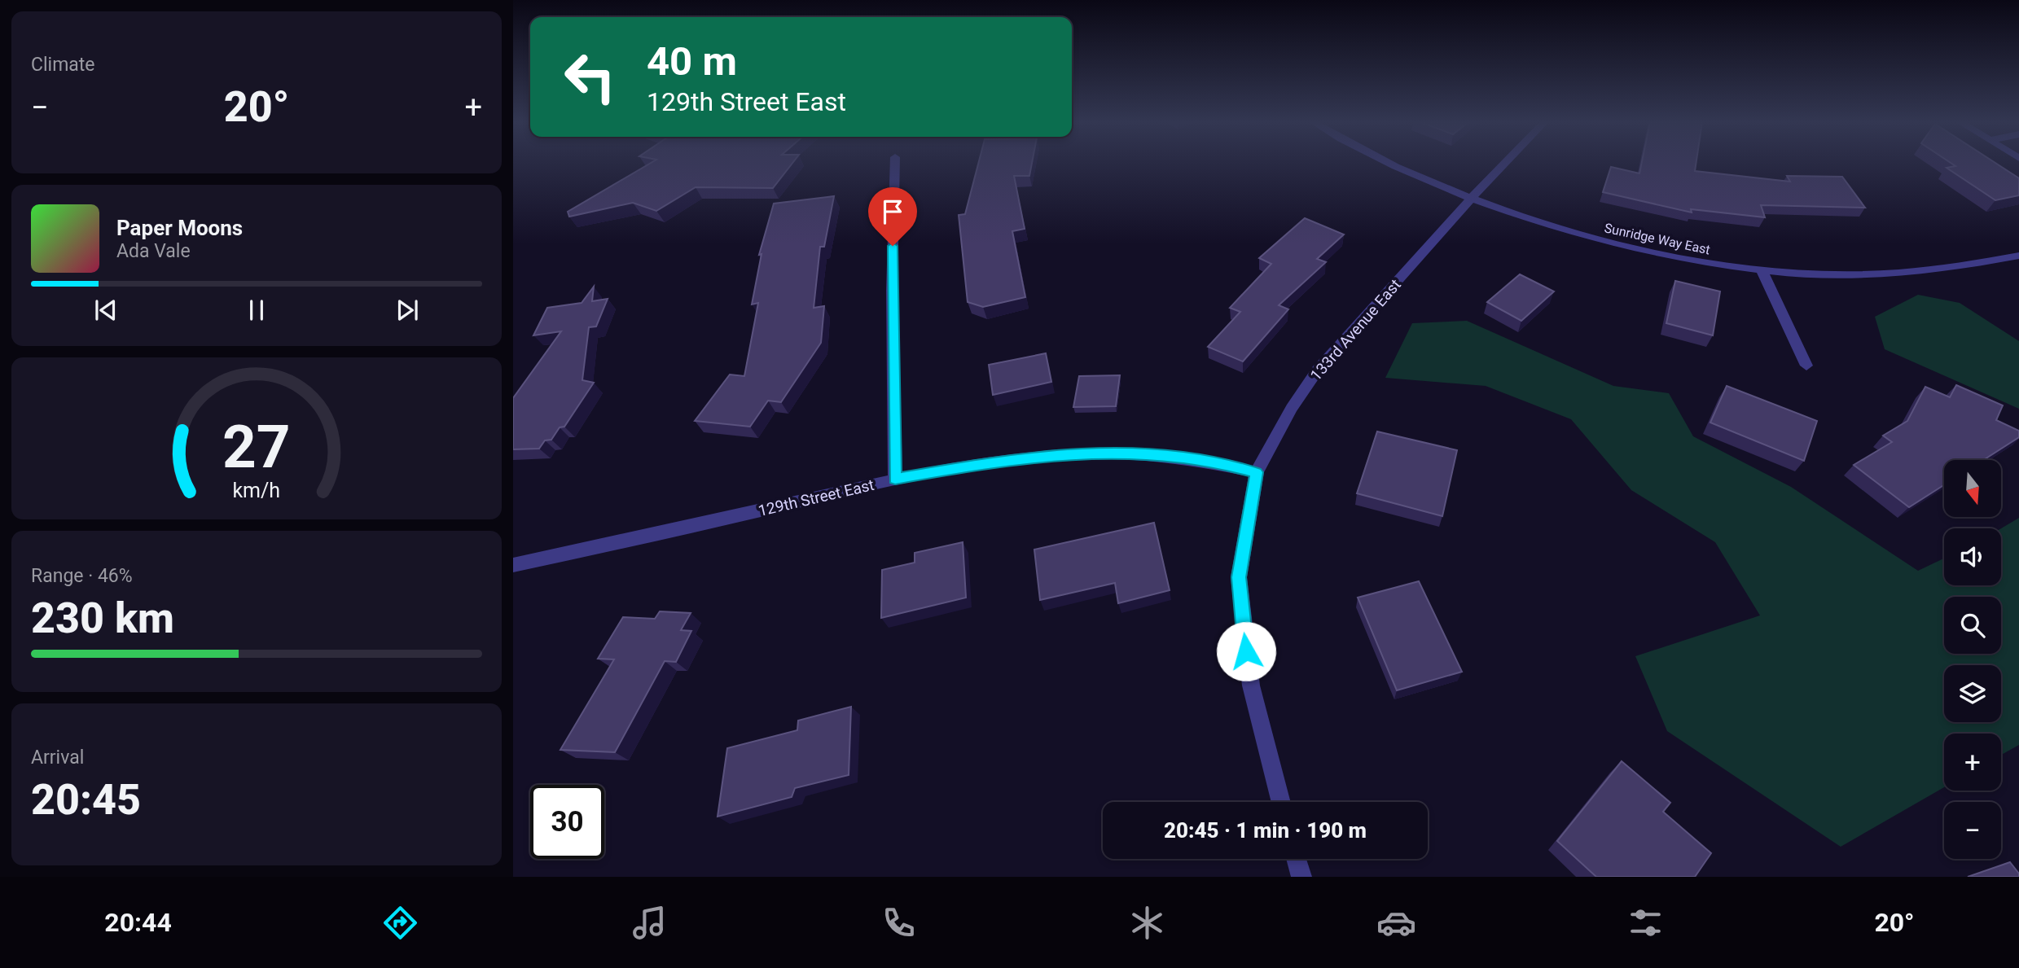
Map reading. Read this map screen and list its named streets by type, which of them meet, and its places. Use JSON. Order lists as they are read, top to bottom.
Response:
{
  "streets": {
    "street": ["Sunridge Way East", "133rd Avenue East", "129th Street East"]
  },
  "crossings": [
    ["Sunridge Way East", "133rd Avenue East"],
    ["133rd Avenue East", "129th Street East"]
  ],
  "north": "bottom",
  "page": {
    "tile": [
      "Climate",
      ["Range · 46%", "230 km"],
      ["Arrival", "20:45"]
    ],
    "turn": ["40 m", "129th Street East"],
    "heat": ["−", "20°", "+"],
    "song": ["Paper Moons", "Ada Vale"],
    "map_buttons": ["+", "−"],
    "limit": "30",
    "trip": "20:45 · 1 min · 190 m",
    "tabs": ["20:44", "20°"],
    "gauge": ["27", "km/h"]
  }
}
